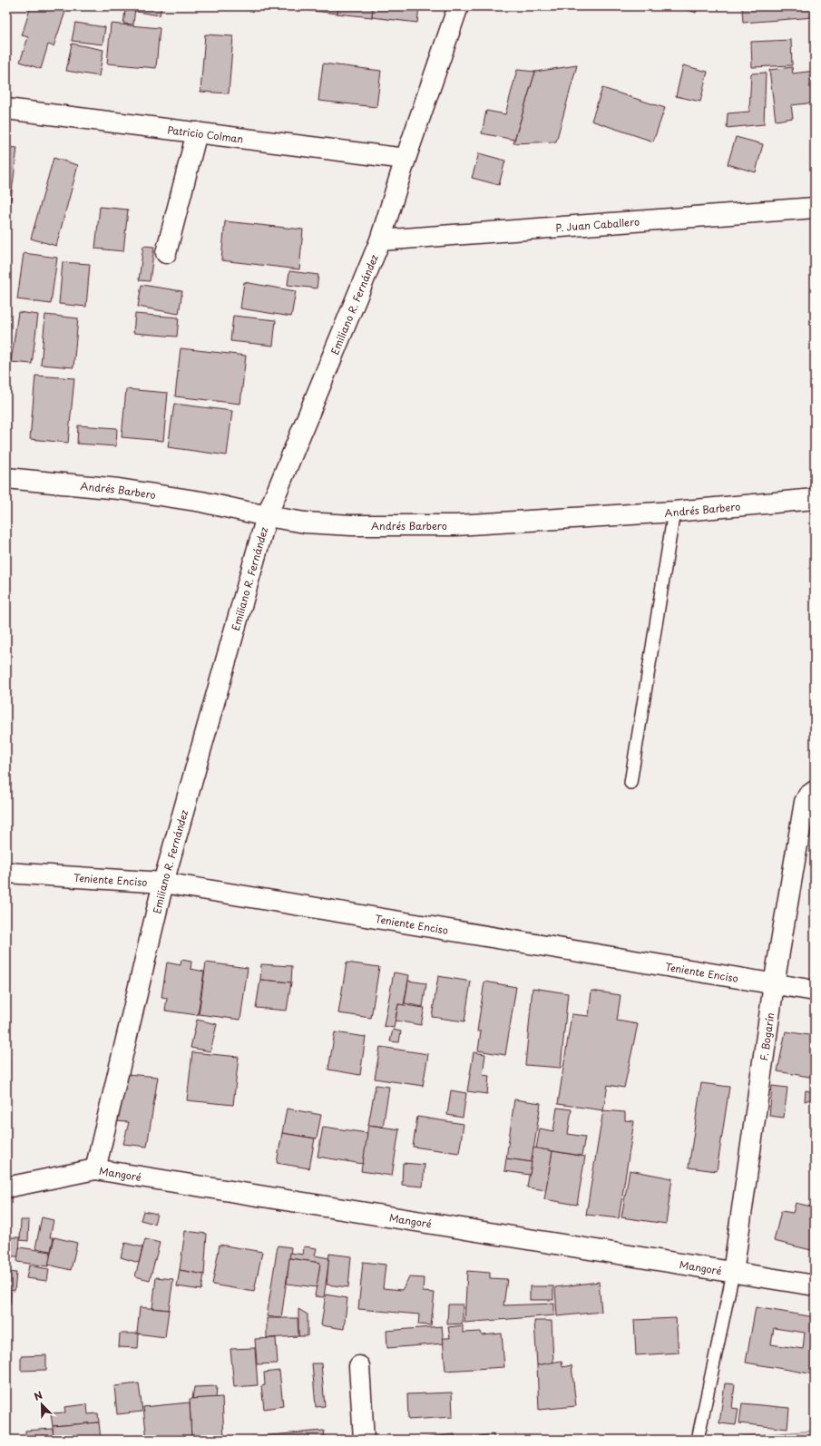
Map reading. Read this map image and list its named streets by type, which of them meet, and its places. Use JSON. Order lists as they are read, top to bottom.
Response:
{
  "streets": {
    "street": [
      "Patricio Colman",
      "P. Juan Caballero",
      "Emiliano R. Fernández",
      "Andrés Barbero",
      "Teniente Enciso",
      "F. Bogarín",
      "Mangoré"
    ]
  },
  "crossings": [
    ["Patricio Colman", "Emiliano R. Fernández"],
    ["P. Juan Caballero", "Emiliano R. Fernández"],
    ["Emiliano R. Fernández", "Andrés Barbero"],
    ["Emiliano R. Fernández", "Teniente Enciso"],
    ["Emiliano R. Fernández", "Mangoré"],
    ["Teniente Enciso", "F. Bogarín"],
    ["F. Bogarín", "Mangoré"]
  ],
  "north": "top left"
}
